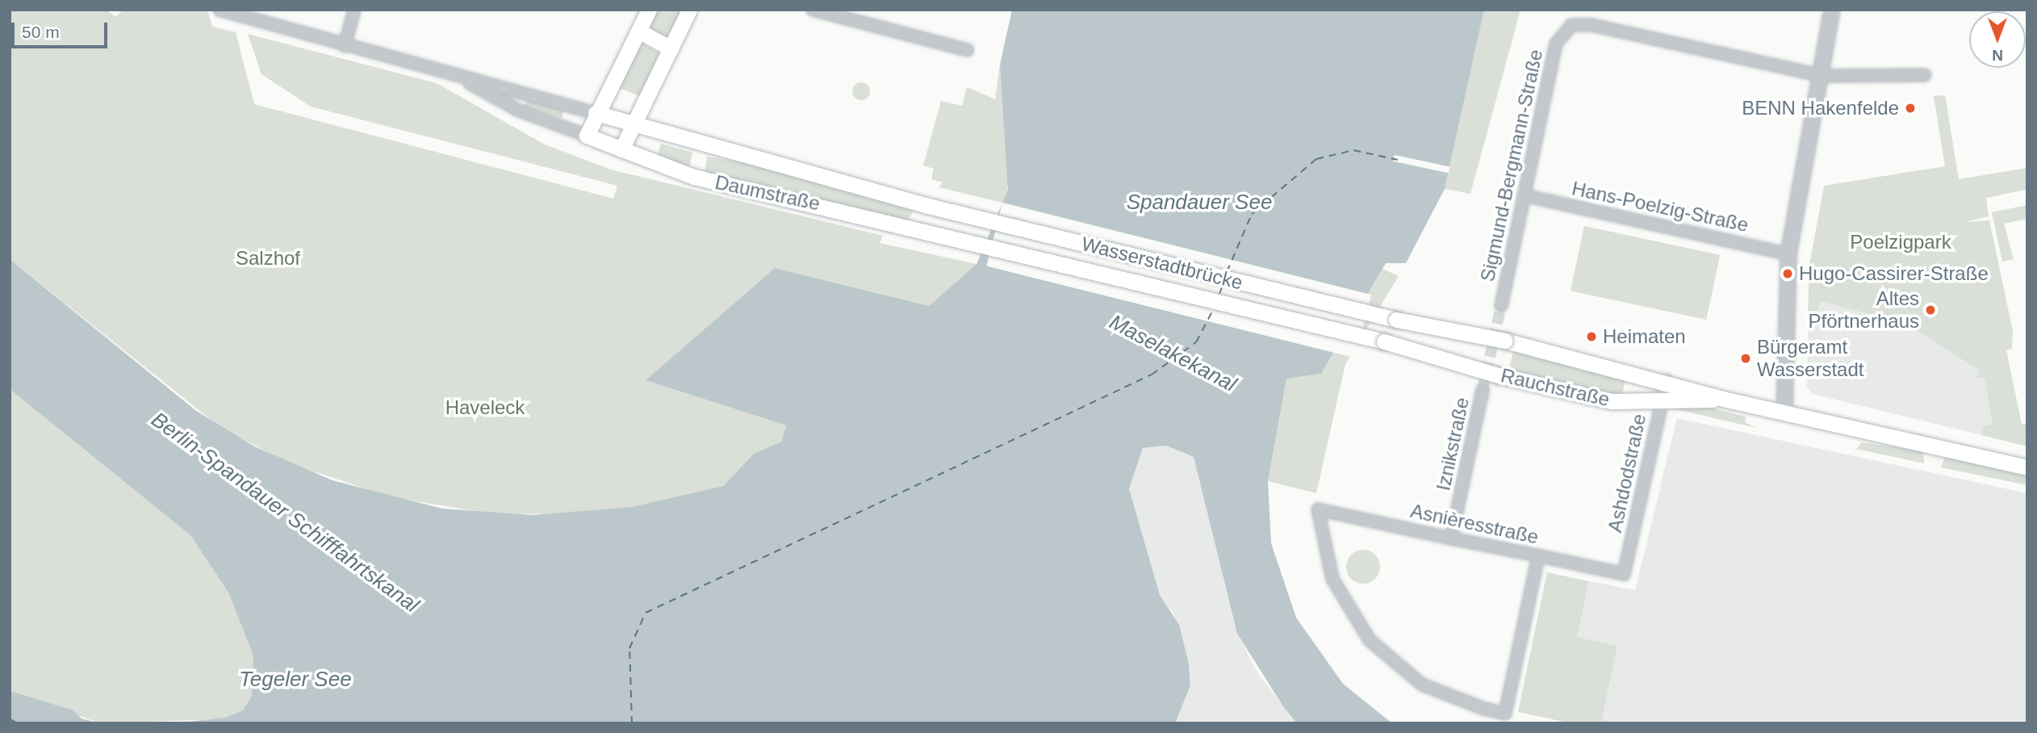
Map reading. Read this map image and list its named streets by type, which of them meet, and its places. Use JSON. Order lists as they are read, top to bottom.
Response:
{
  "streets": {
    "main road": ["Daumstraße", "Wasserstadtbrücke", "Rauchstraße"],
    "street": [
      "Sigmund-Bergmann-Straße",
      "Hans-Poelzig-Straße",
      "Iznikstraße",
      "Ashdodstraße",
      "Asnièresstraße"
    ]
  },
  "crossings": [
    ["Sigmund-Bergmann-Straße", "Hans-Poelzig-Straße"],
    ["Daumstraße", "Wasserstadtbrücke"],
    ["Wasserstadtbrücke", "Rauchstraße"],
    ["Rauchstraße", "Ashdodstraße"],
    ["Iznikstraße", "Asnièresstraße"],
    ["Ashdodstraße", "Asnièresstraße"]
  ],
  "water": [
    "Spandauer See",
    "Maselakekanal",
    "Berlin-Spandauer Schifffahrtskanal",
    "Tegeler See"
  ],
  "parks": ["Poelzigpark", "Salzhof", "Haveleck"],
  "places": [
    "BENN Hakenfelde",
    "Hugo-Cassirer-Straße",
    "Altes Pförtnerhaus",
    "Heimaten",
    "Bürgeramt Wasserstadt"
  ],
  "scale_bar": "50 m",
  "north": "bottom"
}
